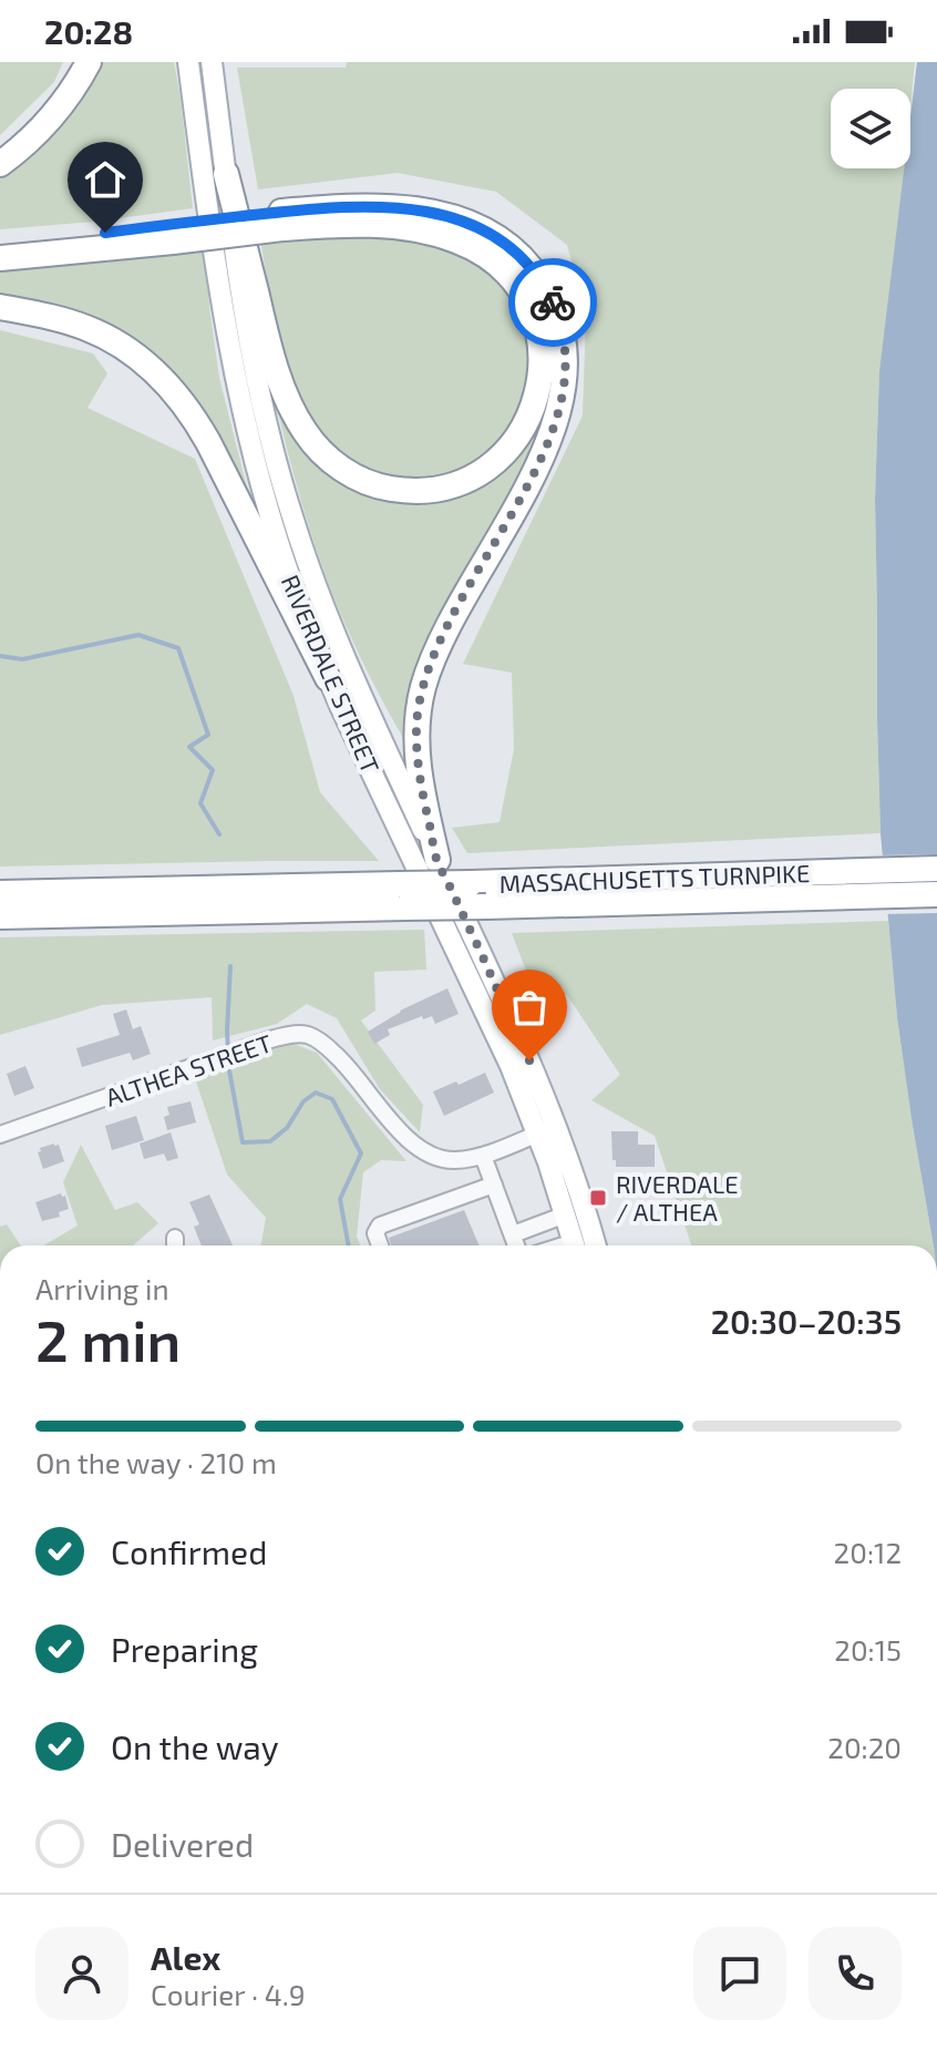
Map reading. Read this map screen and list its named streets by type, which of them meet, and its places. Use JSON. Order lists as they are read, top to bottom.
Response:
{
  "streets": {
    "highway": ["MASSACHUSETTS TURNPIKE"],
    "main road": ["RIVERDALE STREET"],
    "street": ["ALTHEA STREET"]
  },
  "crossings": [
    ["RIVERDALE STREET", "ALTHEA STREET"]
  ],
  "places": {
    "transit": ["RIVERDALE / ALTHEA"]
  },
  "page": {
    "status": "20:28",
    "heading": ["2 min", "Arriving in", "20:30–20:35"],
    "panel": ["Alex", "Courier · 4.9"],
    "bar": "On the way · 210 m",
    "list": [
      ["Confirmed", "20:12"],
      ["Preparing", "20:15"],
      ["On the way", "20:20"],
      "Delivered"
    ]
  }
}
